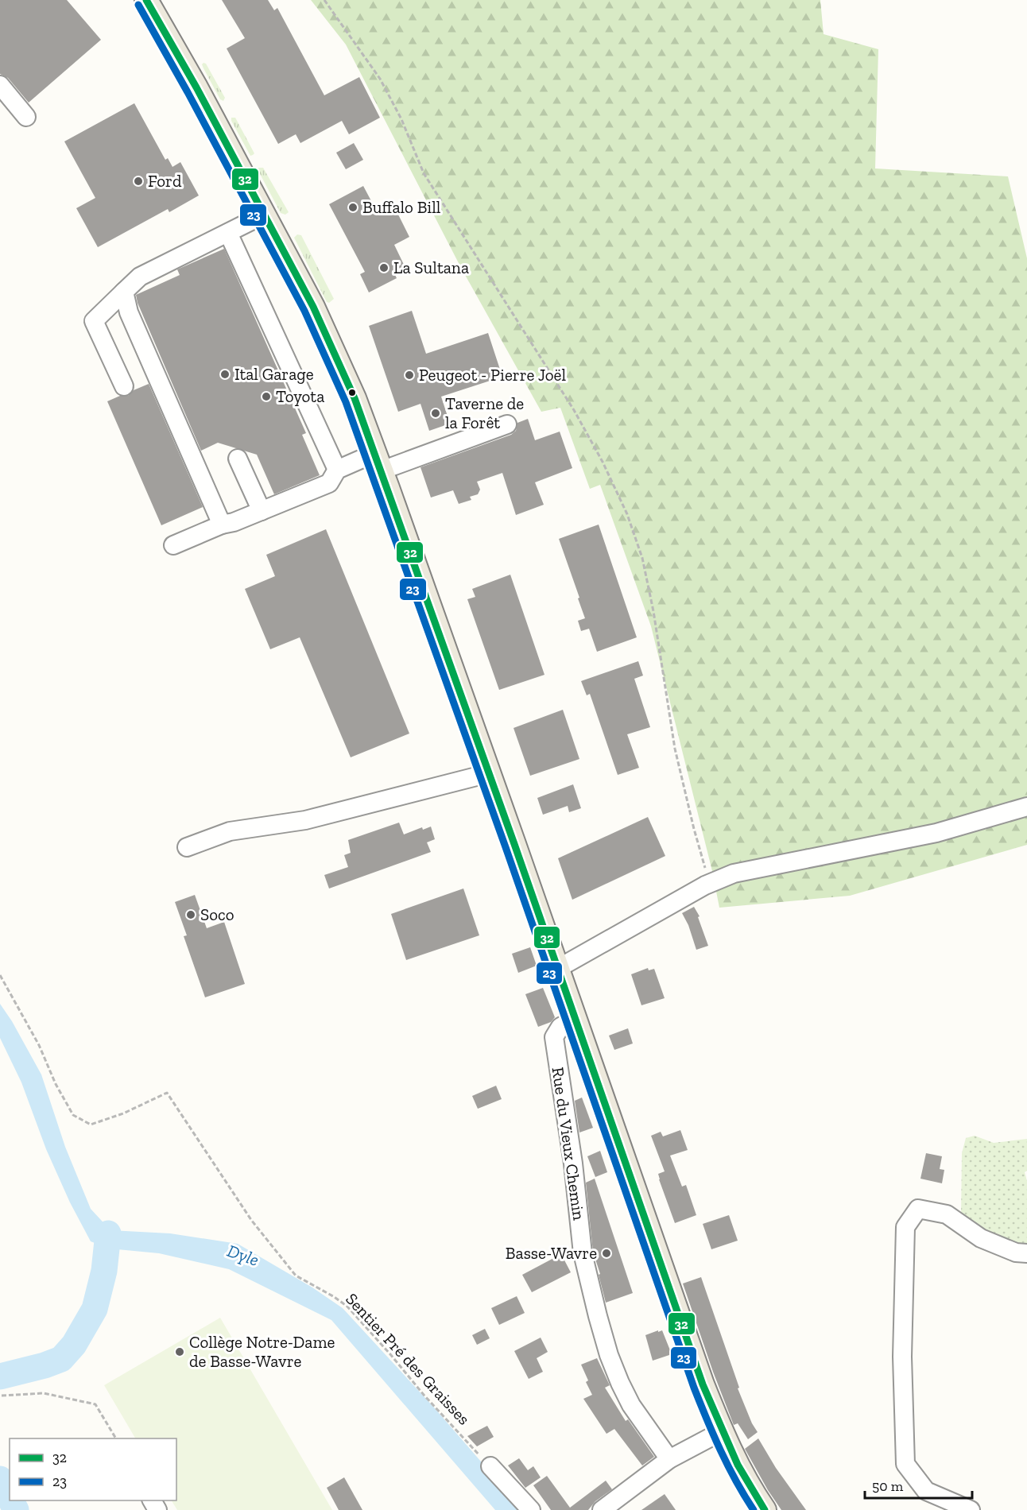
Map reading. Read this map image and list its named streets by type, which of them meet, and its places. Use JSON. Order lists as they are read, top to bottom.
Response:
{
  "streets": {
    "street": ["Rue du Vieux Chemin"],
    "path": ["Sentier Pré des Graisses"]
  },
  "water": ["Dyle"],
  "places": [
    "Ford",
    "Buffalo Bill",
    "La Sultana",
    "Ital Garage",
    "Peugeot - Pierre Joël",
    "Toyota",
    "Taverne de la Forêt",
    "Soco",
    "Basse-Wavre",
    "Collège Notre-Dame de Basse-Wavre"
  ],
  "lines": ["transit line 32", "transit line 23"],
  "legend": ["32", "23"],
  "scale_bar": "50 m"
}
